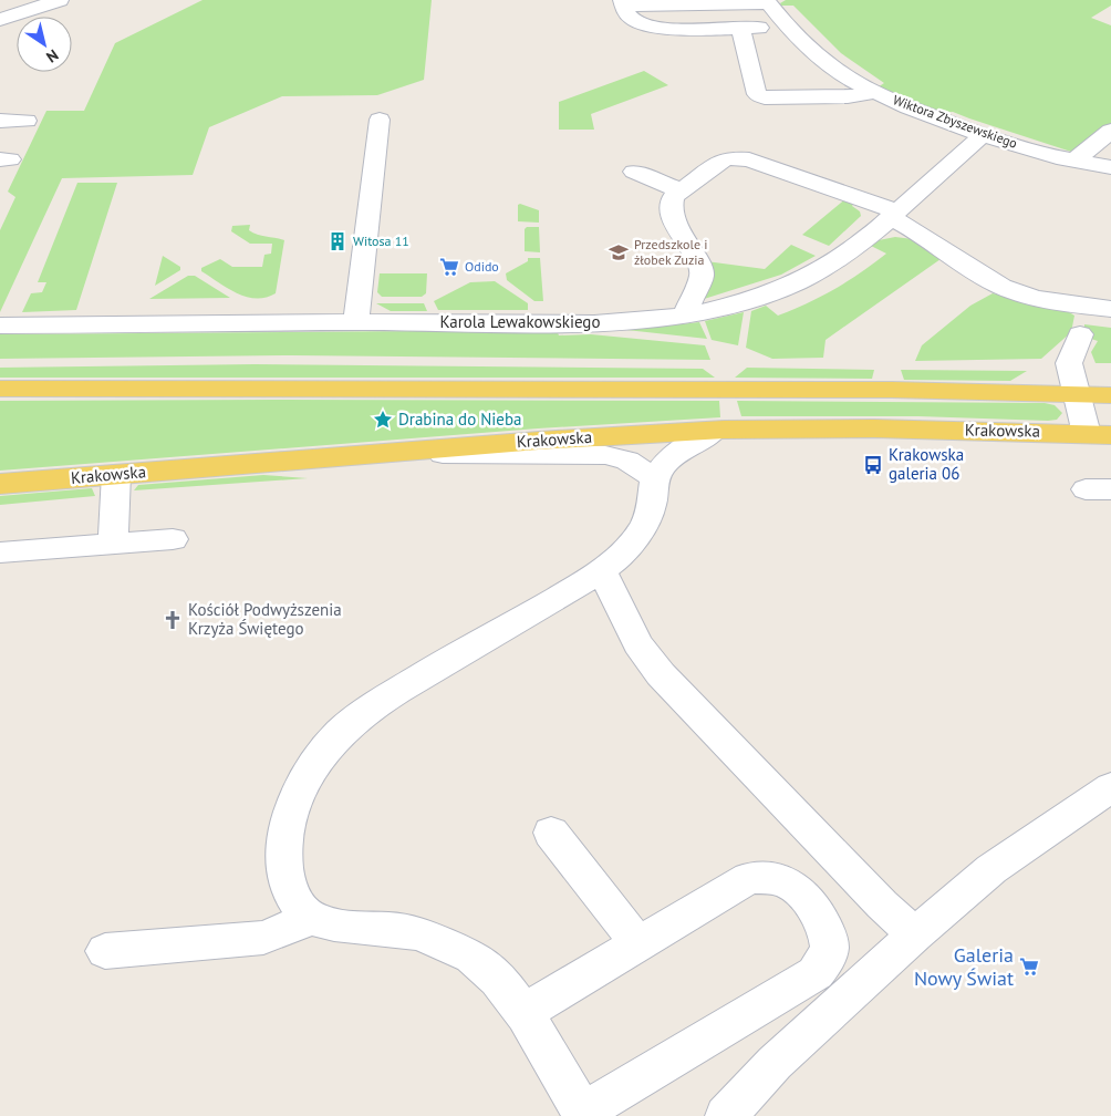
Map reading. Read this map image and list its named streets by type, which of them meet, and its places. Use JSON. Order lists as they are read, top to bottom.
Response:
{
  "streets": {
    "main road": ["Krakowska"],
    "street": ["Wiktora Zbyszewskiego", "Karola Lewakowskiego"]
  },
  "crossings": [
    ["Wiktora Zbyszewskiego", "Karola Lewakowskiego"]
  ],
  "places": {
    "building": ["Witosa 11"],
    "school or university": ["Przedszkole i żłobek Zuzia"],
    "supermarket": ["Odido", "Galeria Nowy Świat"],
    "place": ["Drabina do Nieba"],
    "bus stop": ["Krakowska galeria 06"],
    "church": ["Kościół Podwyższenia Krzyża Świętego"]
  },
  "north": "bottom right"
}
